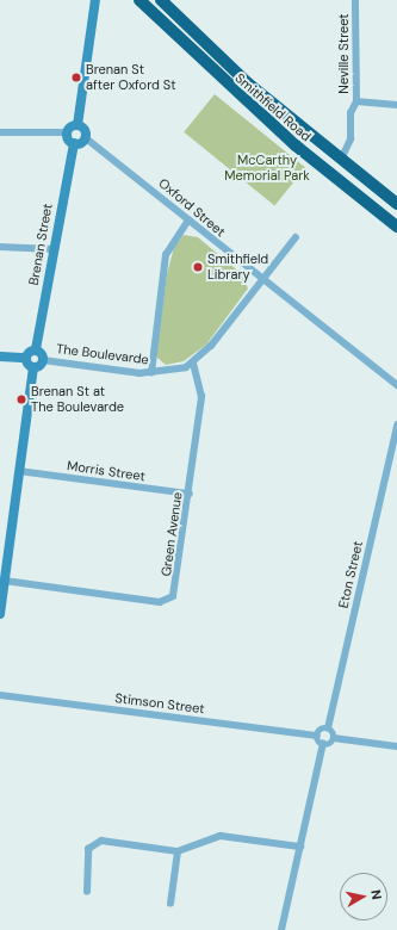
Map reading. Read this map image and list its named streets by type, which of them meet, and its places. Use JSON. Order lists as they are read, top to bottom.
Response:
{
  "streets": {
    "highway": ["Smithfield Road"],
    "street": [
      "Neville Street",
      "Oxford Street",
      "Brenan Street",
      "The Boulevarde",
      "Morris Street",
      "Green Avenue",
      "Eton Street",
      "Stimson Street"
    ]
  },
  "crossings": [
    ["Neville Street", "Smithfield Road"],
    ["The Boulevarde", "Green Avenue"],
    ["Morris Street", "Green Avenue"]
  ],
  "parks": ["McCarthy Memorial Park"],
  "places": ["Brenan St after Oxford St", "Smithfield Library", "Brenan St at The Boulevarde"],
  "north": "right"
}
